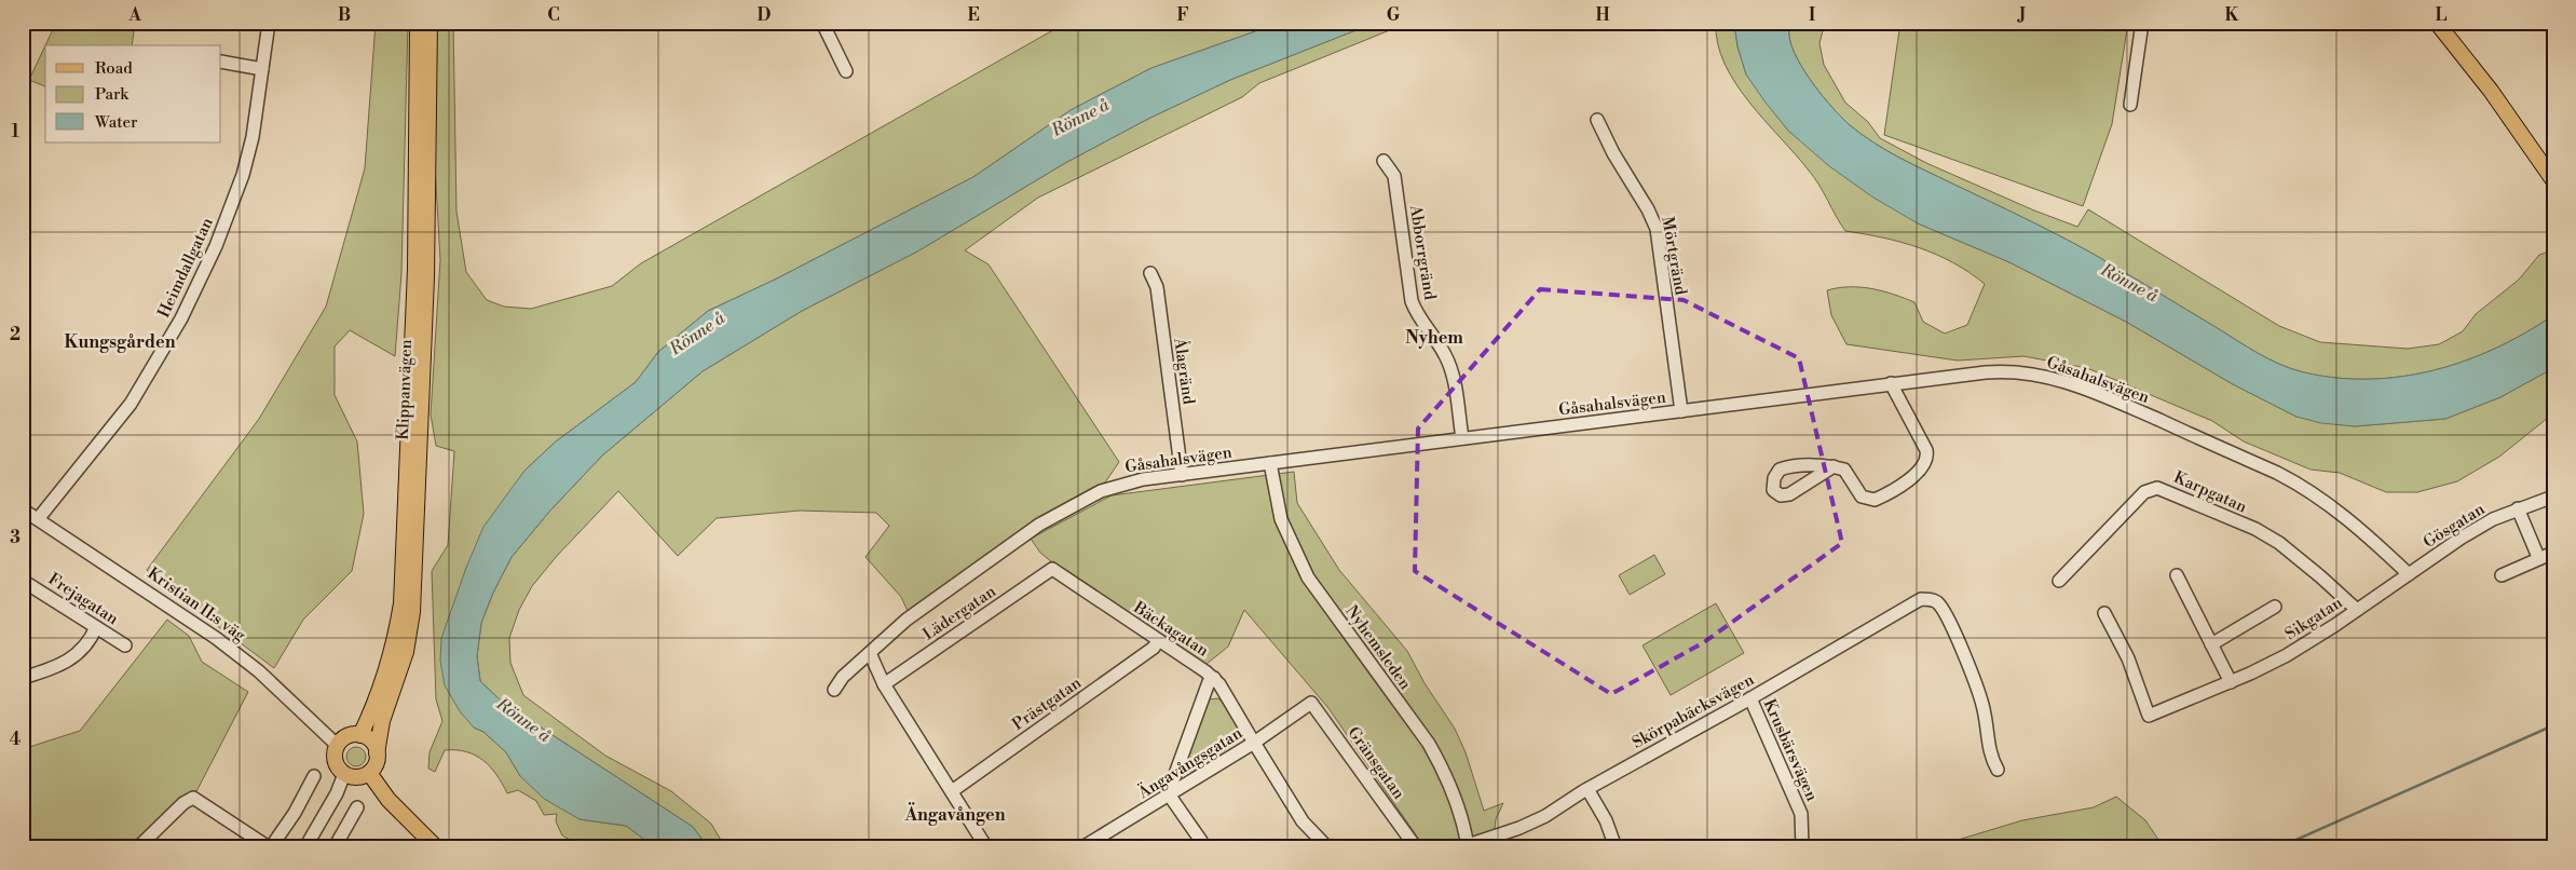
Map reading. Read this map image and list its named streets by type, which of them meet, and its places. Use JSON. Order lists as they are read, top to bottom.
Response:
{
  "streets": {
    "main road": ["Klippanvägen"],
    "street": [
      "Abborrgränd",
      "Mörtgränd",
      "Heimdallgatan",
      "Ålagränd",
      "Gåsahalsvägen",
      "Karpgatan",
      "Gösgatan",
      "Frejagatan",
      "Kristian II:s väg",
      "Lädergatan",
      "Sikgatan",
      "Bäckagatan",
      "Nyhemsleden",
      "Prästgatan",
      "Skörpabäcksvägen",
      "Krusbärsvägen",
      "Ängavångsgatan",
      "Gränsgatan"
    ]
  },
  "crossings": [
    ["Abborrgränd", "Gåsahalsvägen"],
    ["Mörtgränd", "Gåsahalsvägen"],
    ["Heimdallgatan", "Kristian II:s väg"],
    ["Ålagränd", "Gåsahalsvägen"],
    ["Gåsahalsvägen", "Gösgatan"],
    ["Gåsahalsvägen", "Sikgatan"],
    ["Gåsahalsvägen", "Nyhemsleden"],
    ["Klippanvägen", "Kristian II:s väg"],
    ["Karpgatan", "Sikgatan"],
    ["Gösgatan", "Sikgatan"],
    ["Lädergatan", "Bäckagatan"],
    ["Bäckagatan", "Prästgatan"],
    ["Bäckagatan", "Ängavångsgatan"],
    ["Nyhemsleden", "Skörpabäcksvägen"],
    ["Skörpabäcksvägen", "Krusbärsvägen"],
    ["Ängavångsgatan", "Gränsgatan"]
  ],
  "districts": ["Nyhem", "Kungsgården", "Ängavången"],
  "water": ["Rönne å"],
  "legend": ["Road", "Park", "Water"],
  "grid": {
    "columns": [
      "A",
      "B",
      "C",
      "D",
      "E",
      "F",
      "G",
      "H",
      "I",
      "J",
      "K",
      "L"
    ],
    "rows": [
      "1",
      "2",
      "3",
      "4"
    ]
  }
}
